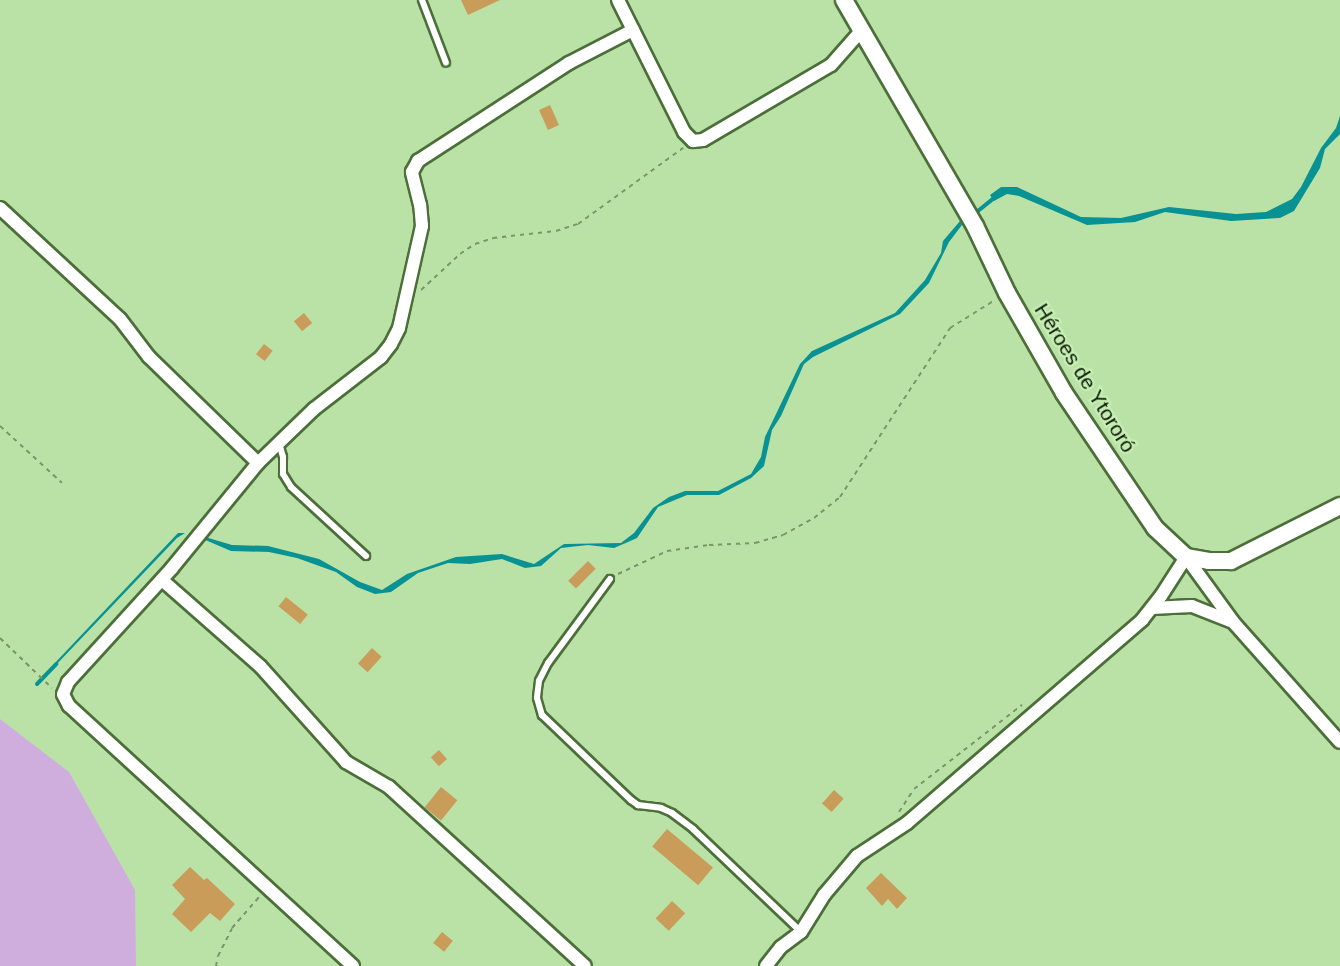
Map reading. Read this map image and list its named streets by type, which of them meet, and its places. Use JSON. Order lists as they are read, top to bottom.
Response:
{
  "streets": {
    "main road": ["Héroes de Ytororó"]
  }
}
